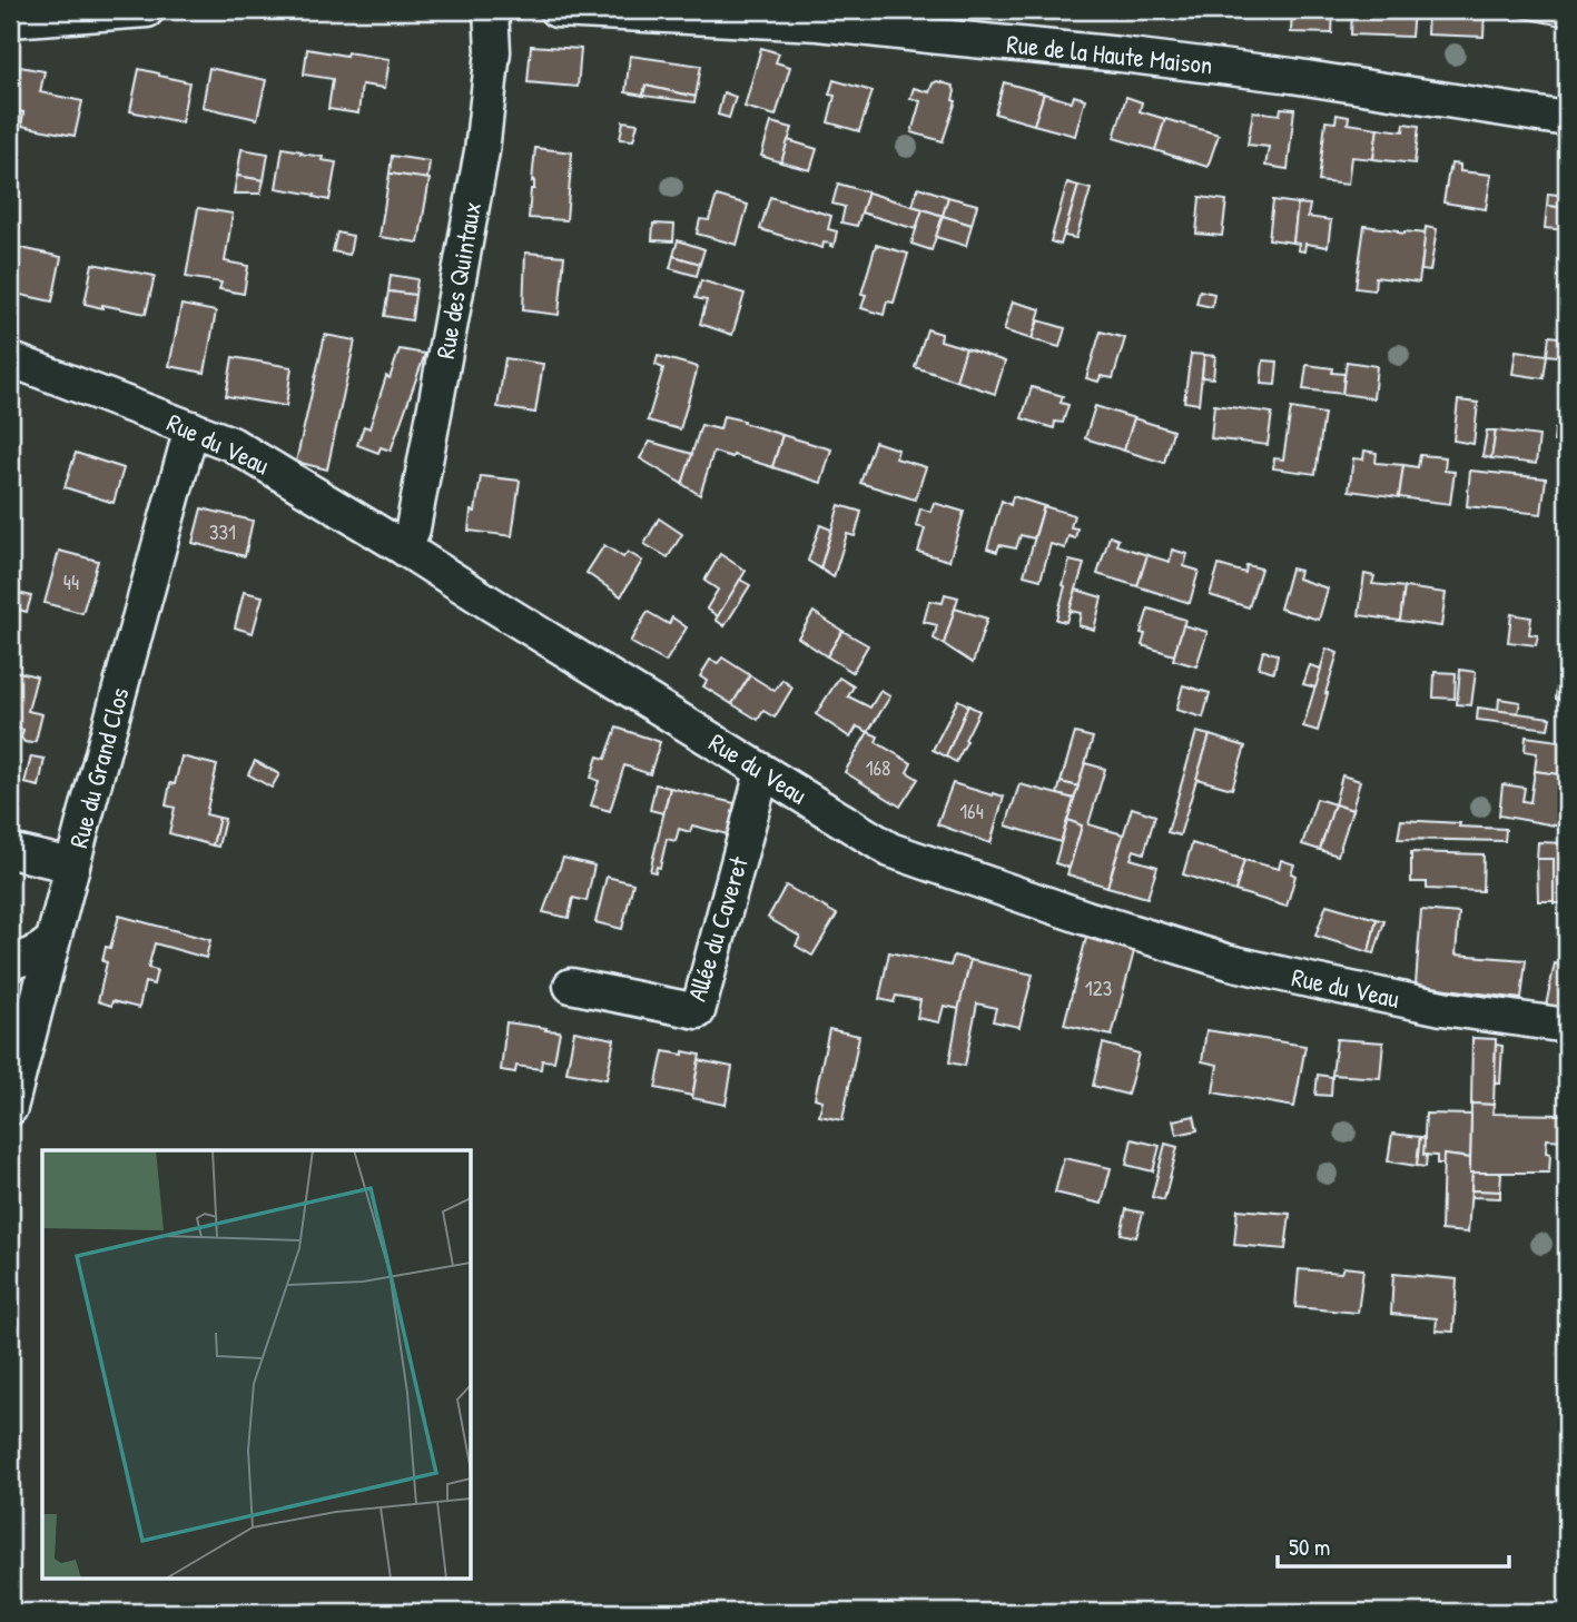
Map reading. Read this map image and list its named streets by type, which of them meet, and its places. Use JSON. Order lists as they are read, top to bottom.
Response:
{
  "streets": {
    "street": [
      "Rue de la Haute Maison",
      "Rue des Quintaux",
      "Rue du Veau",
      "Rue du Grand Clos",
      "Allée du Caveret"
    ]
  },
  "crossings": [
    ["Rue des Quintaux", "Rue du Veau"],
    ["Rue du Veau", "Rue du Grand Clos"],
    ["Rue du Veau", "Allée du Caveret"]
  ],
  "house_numbers": [
    "331",
    "44",
    "168",
    "164",
    "123"
  ],
  "scale_bar": "50 m"
}
